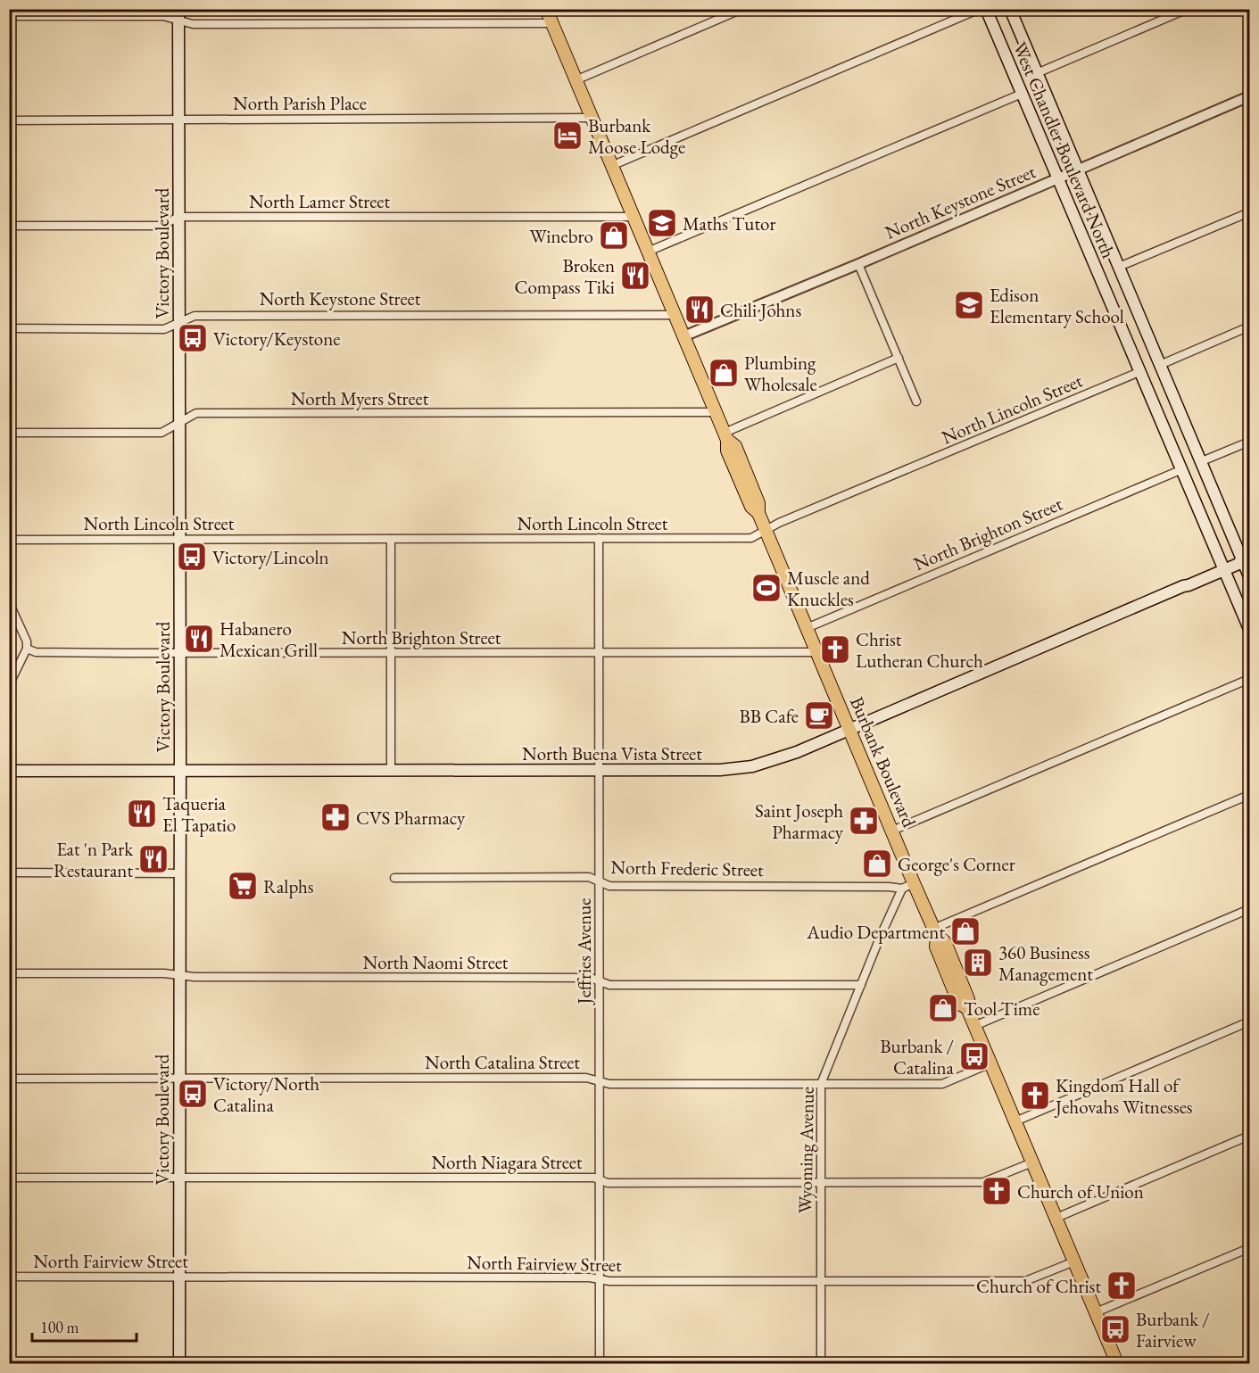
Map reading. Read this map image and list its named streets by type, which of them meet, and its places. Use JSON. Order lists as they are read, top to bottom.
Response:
{
  "streets": {
    "main road": [
      "West Chandler Boulevard North",
      "Victory Boulevard",
      "North Buena Vista Street",
      "Burbank Boulevard"
    ],
    "street": [
      "North Parish Place",
      "North Lamer Street",
      "North Keystone Street",
      "North Myers Street",
      "North Lincoln Street",
      "North Brighton Street",
      "North Frederic Street",
      "Jeffries Avenue",
      "North Naomi Street",
      "North Catalina Street",
      "Wyoming Avenue",
      "North Niagara Street",
      "North Fairview Street"
    ]
  },
  "crossings": [
    ["North Parish Place", "Victory Boulevard"],
    ["North Parish Place", "Burbank Boulevard"],
    ["West Chandler Boulevard North", "North Keystone Street"],
    ["West Chandler Boulevard North", "North Lincoln Street"],
    ["West Chandler Boulevard North", "North Brighton Street"],
    ["West Chandler Boulevard North", "North Buena Vista Street"],
    ["North Lamer Street", "Victory Boulevard"],
    ["North Lamer Street", "Burbank Boulevard"],
    ["North Keystone Street", "Victory Boulevard"],
    ["North Keystone Street", "Burbank Boulevard"],
    ["Victory Boulevard", "North Myers Street"],
    ["Victory Boulevard", "North Lincoln Street"],
    ["Victory Boulevard", "North Brighton Street"],
    ["Victory Boulevard", "North Buena Vista Street"],
    ["Victory Boulevard", "North Naomi Street"],
    ["Victory Boulevard", "North Catalina Street"],
    ["Victory Boulevard", "North Niagara Street"],
    ["Victory Boulevard", "North Fairview Street"],
    ["North Myers Street", "Burbank Boulevard"],
    ["North Lincoln Street", "Burbank Boulevard"],
    ["North Lincoln Street", "Jeffries Avenue"],
    ["North Brighton Street", "Burbank Boulevard"],
    ["North Brighton Street", "Jeffries Avenue"],
    ["North Buena Vista Street", "Burbank Boulevard"],
    ["North Buena Vista Street", "Jeffries Avenue"],
    ["Burbank Boulevard", "North Frederic Street"],
    ["Burbank Boulevard", "North Catalina Street"],
    ["Burbank Boulevard", "Wyoming Avenue"],
    ["Burbank Boulevard", "North Niagara Street"],
    ["Burbank Boulevard", "North Fairview Street"],
    ["North Frederic Street", "Jeffries Avenue"],
    ["North Frederic Street", "Wyoming Avenue"],
    ["Jeffries Avenue", "North Naomi Street"],
    ["Jeffries Avenue", "North Catalina Street"],
    ["Jeffries Avenue", "North Niagara Street"],
    ["Jeffries Avenue", "North Fairview Street"],
    ["North Naomi Street", "Wyoming Avenue"],
    ["North Catalina Street", "Wyoming Avenue"],
    ["Wyoming Avenue", "North Niagara Street"],
    ["Wyoming Avenue", "North Fairview Street"]
  ],
  "places": {
    "hotel": ["Burbank Moose Lodge"],
    "school or university": ["Maths Tutor", "Edison Elementary School"],
    "shop": [
      "Winebro",
      "Plumbing Wholesale",
      "George's Corner",
      "Audio Department",
      "Tool Time"
    ],
    "restaurant": [
      "Broken Compass Tiki",
      "Chili Johns",
      "Habanero Mexican Grill",
      "Taqueria El Tapatio",
      "Eat 'n Park Restaurant"
    ],
    "bus stop": [
      "Victory/Keystone",
      "Victory/Lincoln",
      "Burbank / Catalina",
      "Victory/North Catalina",
      "Burbank / Fairview"
    ],
    "sports": ["Muscle and Knuckles"],
    "church": [
      "Christ Lutheran Church",
      "Kingdom Hall of Jehovahs Witnesses",
      "Church of Union",
      "Church of Christ"
    ],
    "cafe": ["BB Cafe"],
    "pharmacy": ["CVS Pharmacy", "Saint Joseph Pharmacy"],
    "supermarket": ["Ralphs"],
    "building": ["360 Business Management"]
  },
  "scale_bar": "100 m"
}
